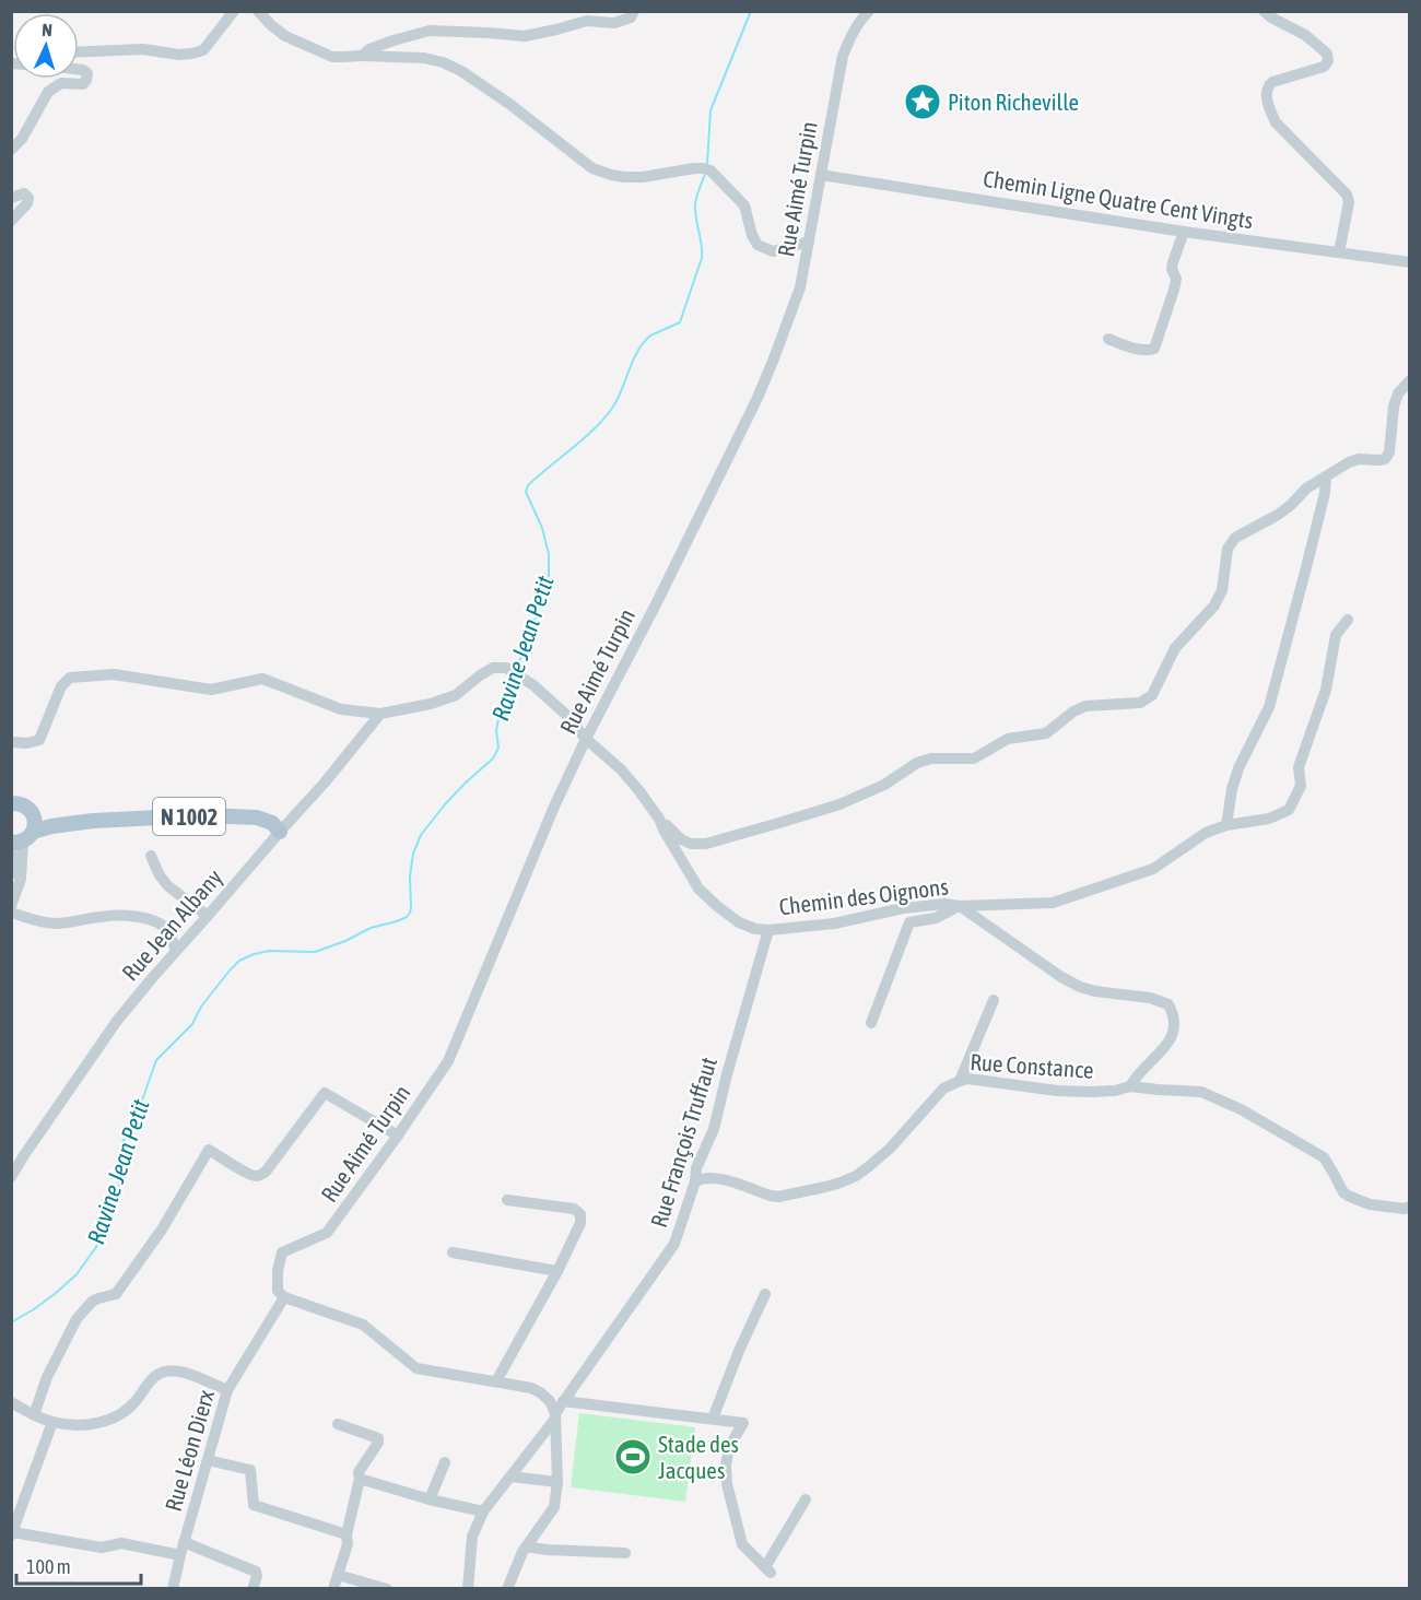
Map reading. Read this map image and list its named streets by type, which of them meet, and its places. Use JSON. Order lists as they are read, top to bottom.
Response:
{
  "streets": {
    "main road": ["N 1002"],
    "street": [
      "Rue Aimé Turpin",
      "Chemin Ligne Quatre Cent Vingts",
      "Chemin des Oignons",
      "Rue Jean Albany",
      "Rue Constance",
      "Rue François Truffaut",
      "Rue Léon Dierx"
    ]
  },
  "crossings": [
    ["Rue Aimé Turpin", "Chemin Ligne Quatre Cent Vingts"],
    ["Rue Aimé Turpin", "Chemin des Oignons"],
    ["Rue Aimé Turpin", "Rue Léon Dierx"],
    ["N 1002", "Rue Jean Albany"],
    ["Chemin des Oignons", "Rue Jean Albany"],
    ["Chemin des Oignons", "Rue François Truffaut"],
    ["Rue Constance", "Rue François Truffaut"]
  ],
  "water": ["Ravine Jean Petit"],
  "places": {
    "place": ["Piton Richeville"],
    "sports": ["Stade des Jacques"]
  },
  "scale_bar": "100 m",
  "north": "top"
}
